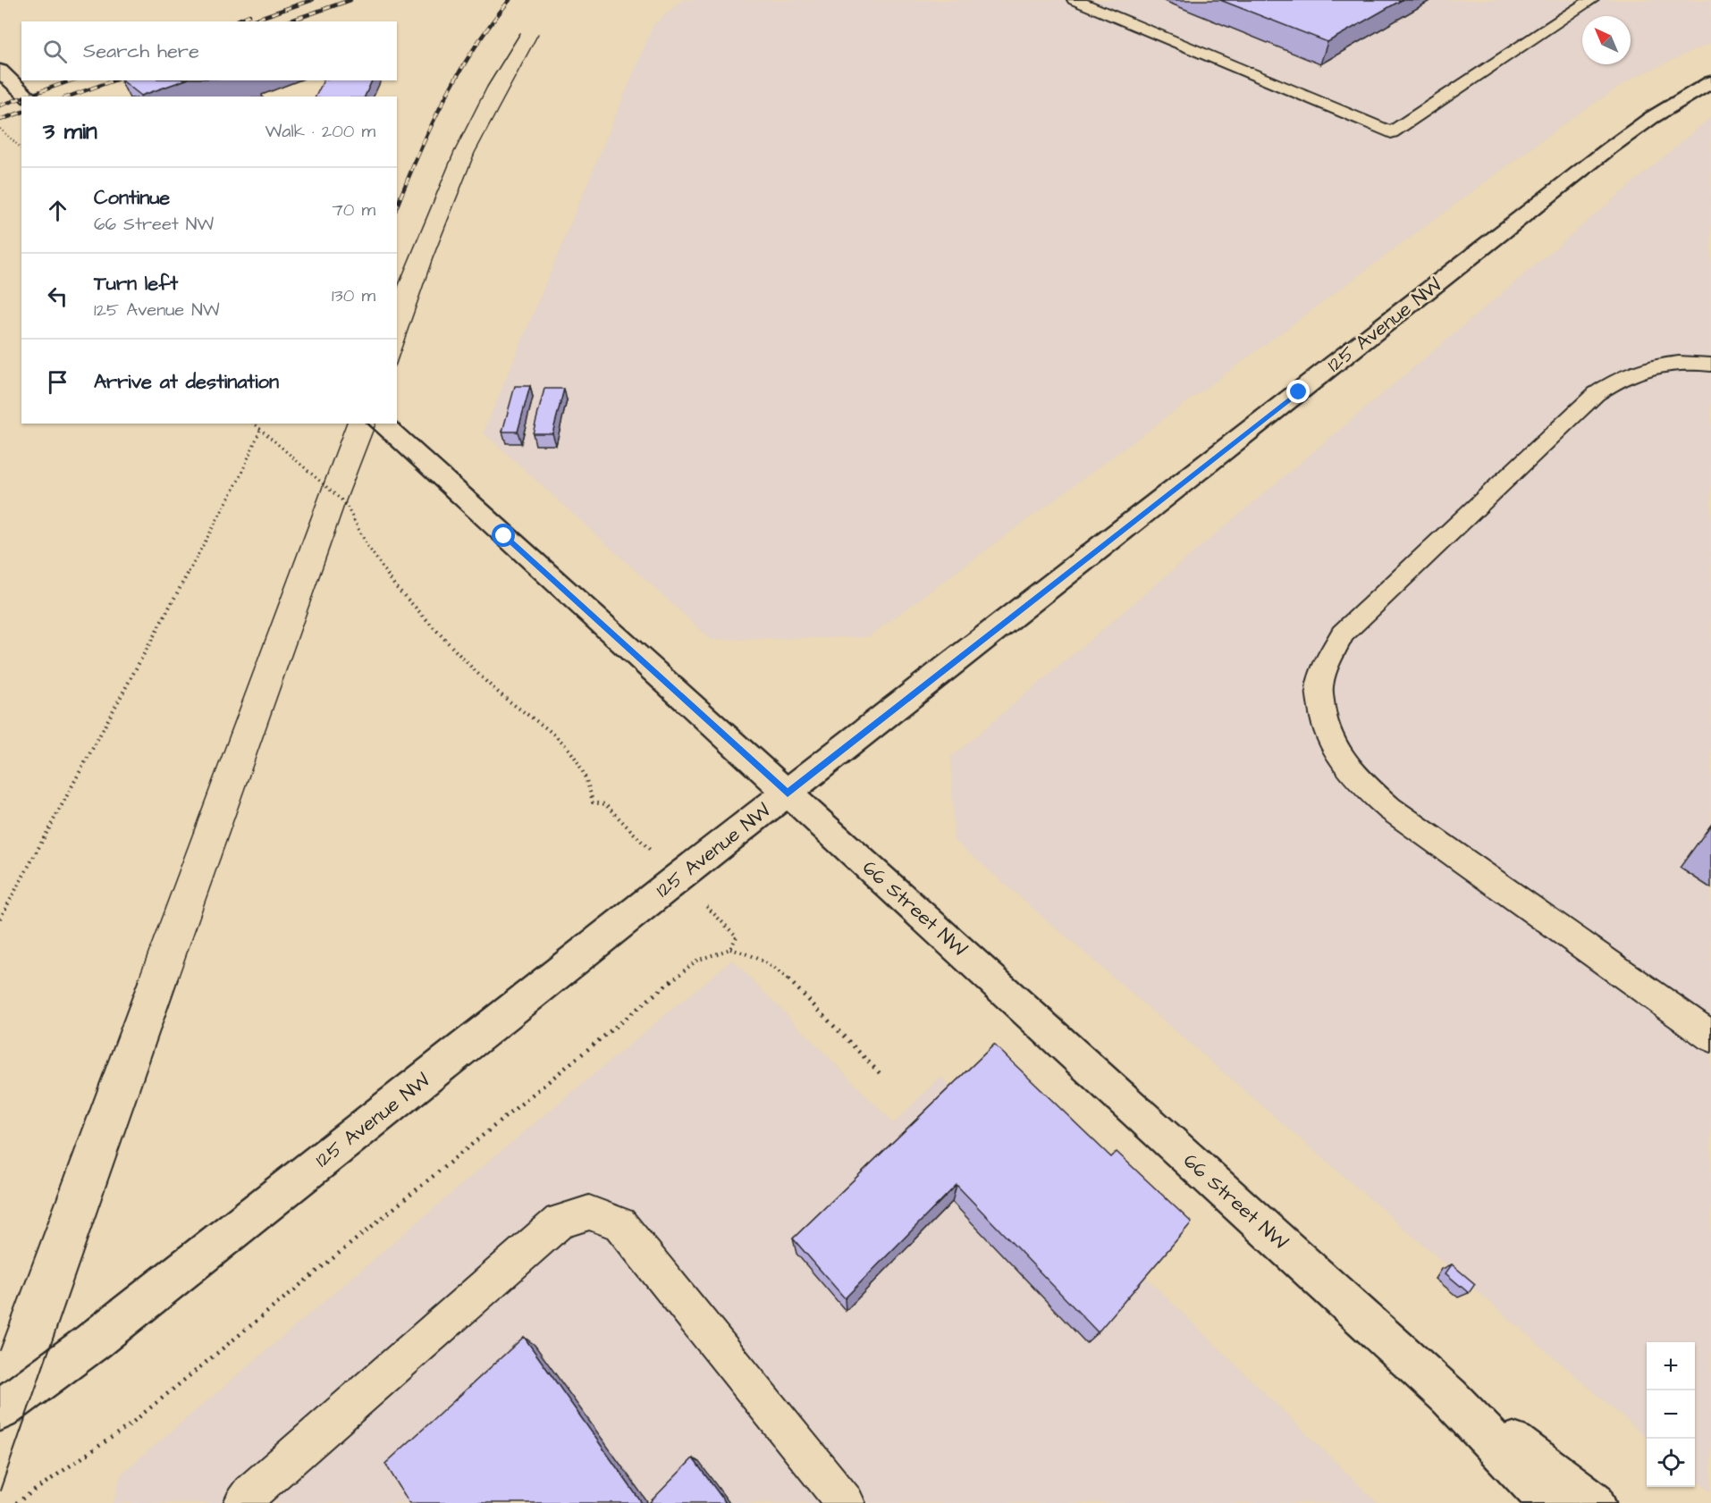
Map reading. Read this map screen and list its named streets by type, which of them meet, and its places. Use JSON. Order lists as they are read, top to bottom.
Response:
{
  "streets": {
    "street": ["125 Avenue NW", "66 Street NW"]
  },
  "crossings": [
    ["125 Avenue NW", "66 Street NW"]
  ],
  "north": "top left",
  "page": {
    "search": "Search here",
    "heading": ["3 min", "Walk · 200 m"],
    "list": [
      ["Continue", "66 Street NW", "70 m"],
      ["Turn left", "125 Avenue NW", "130 m"],
      "Arrive at destination"
    ],
    "map_buttons": ["+", "−"]
  }
}
